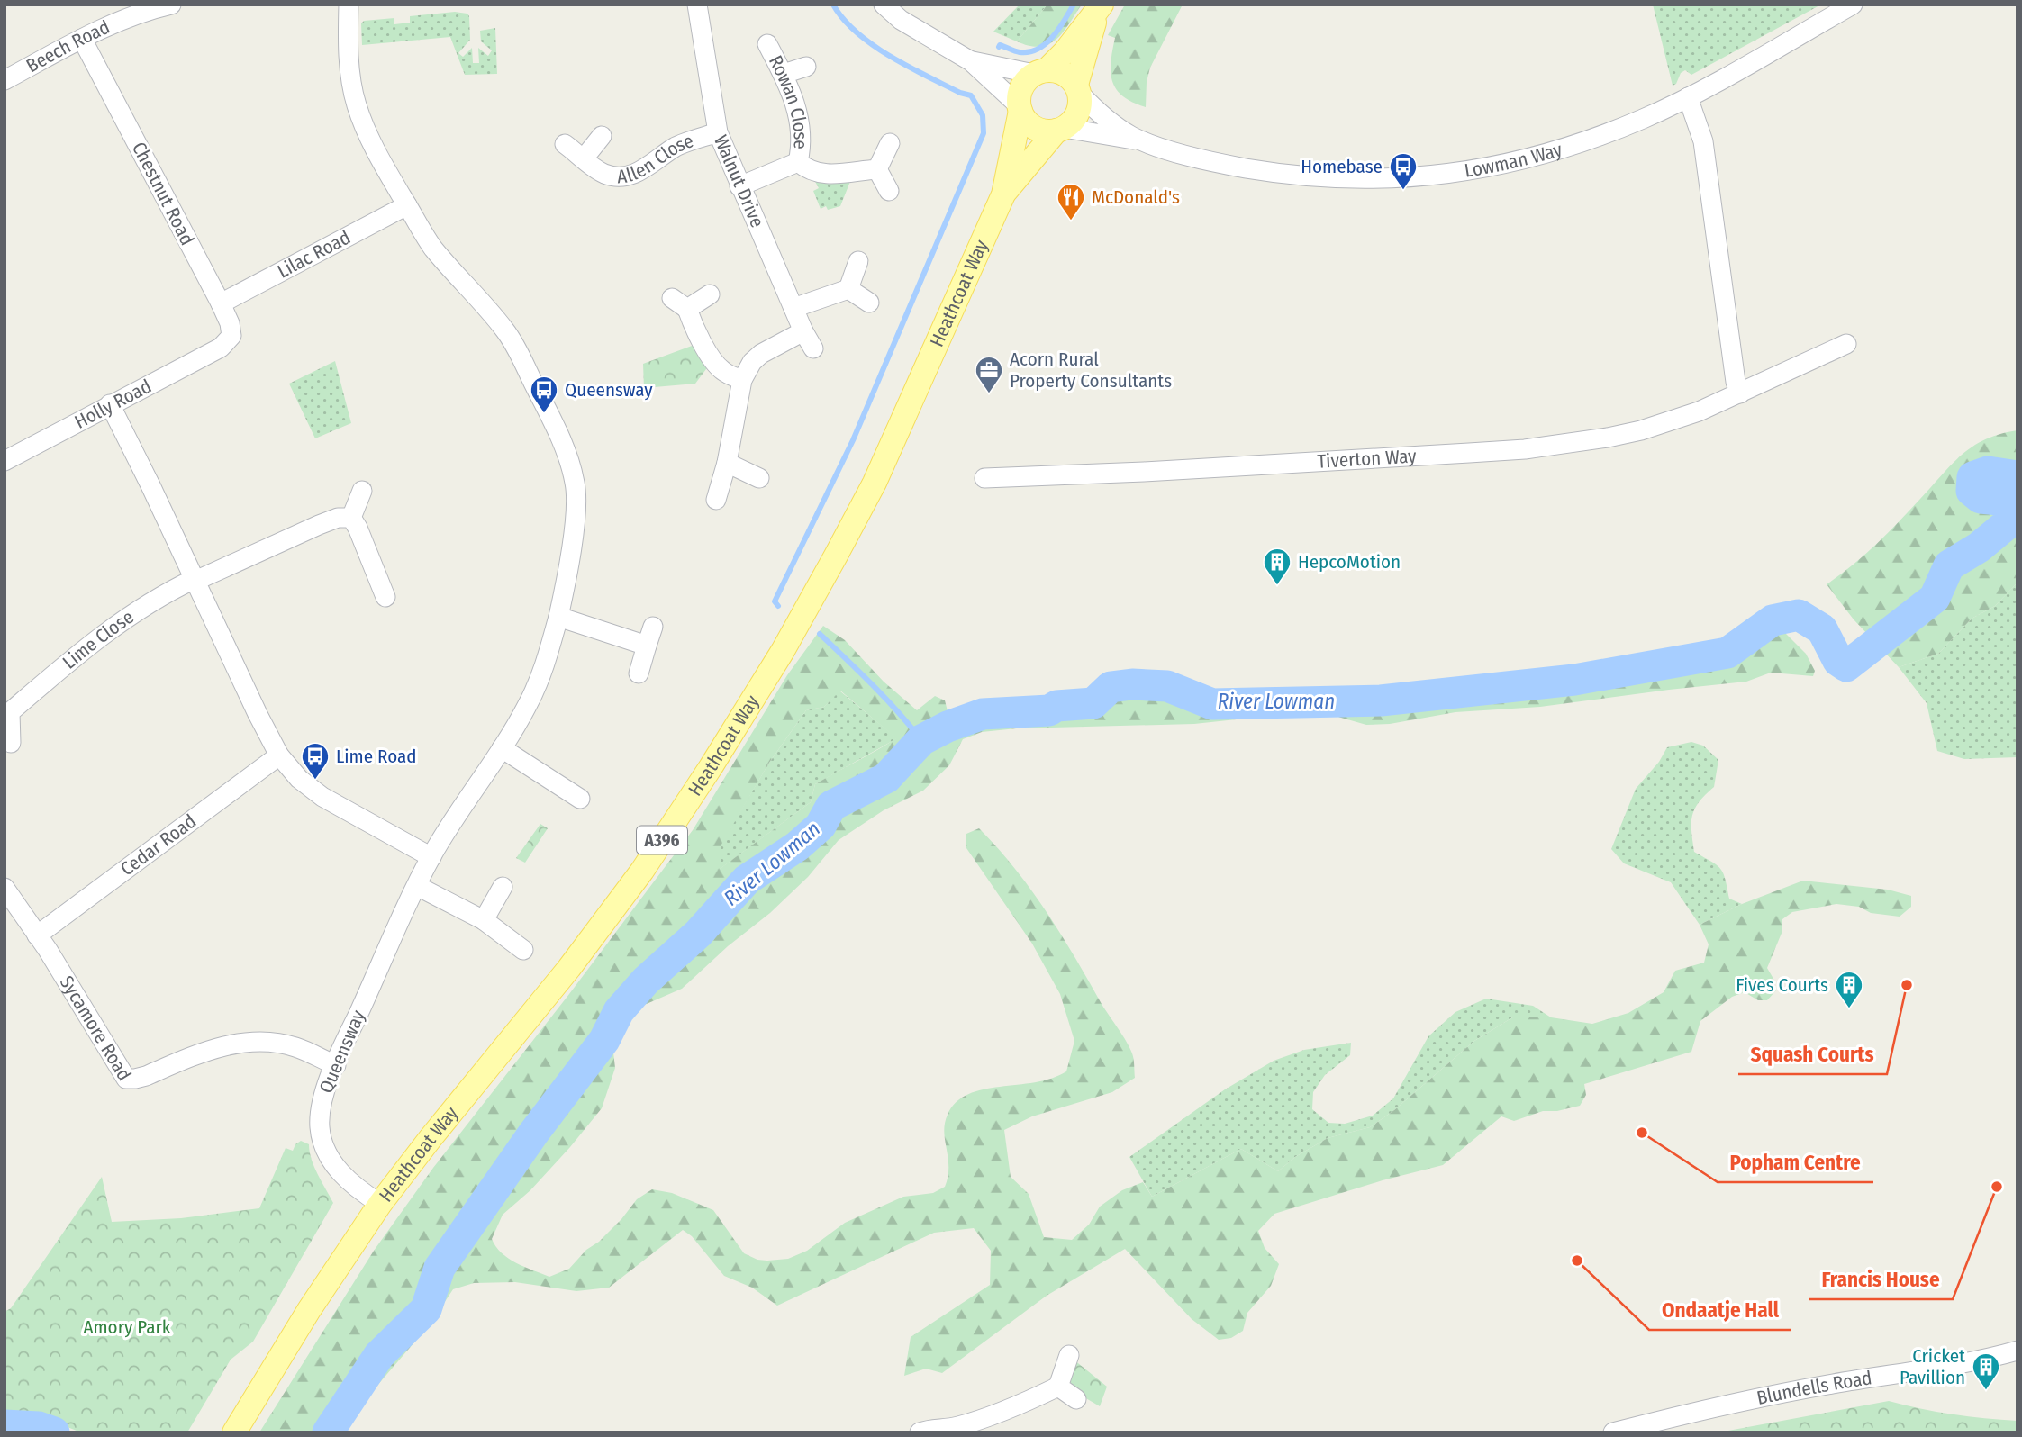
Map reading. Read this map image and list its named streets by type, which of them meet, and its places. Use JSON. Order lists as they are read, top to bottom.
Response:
{
  "streets": {
    "main road": ["Heathcoat Way", "A396"],
    "street": [
      "Beech Road",
      "Rowan Close",
      "Allen Close",
      "Lowman Way",
      "Walnut Drive",
      "Chestnut Road",
      "Lilac Road",
      "Holly Road",
      "Tiverton Way",
      "Lime Close",
      "Cedar Road",
      "Sycamore Road",
      "Queensway",
      "Blundells Road"
    ]
  },
  "crossings": [
    ["Beech Road", "Chestnut Road"],
    ["Rowan Close", "Walnut Drive"],
    ["Allen Close", "Walnut Drive"],
    ["Lowman Way", "Heathcoat Way"],
    ["Chestnut Road", "Lilac Road"],
    ["Chestnut Road", "Holly Road"],
    ["Lilac Road", "Queensway"],
    ["Heathcoat Way", "Queensway"],
    ["Cedar Road", "Sycamore Road"],
    ["Sycamore Road", "Queensway"]
  ],
  "water": ["River Lowman"],
  "parks": ["Amory Park"],
  "places": {
    "bus stop": ["Homebase", "Queensway", "Lime Road"],
    "restaurant": ["McDonald's"],
    "office": ["Acorn Rural Property Consultants"],
    "building": ["HepcoMotion", "Fives Courts", "Cricket Pavillion"],
    "other": [
      "Squash Courts",
      "Popham Centre",
      "Francis House",
      "Ondaatje Hall"
    ]
  }
}
